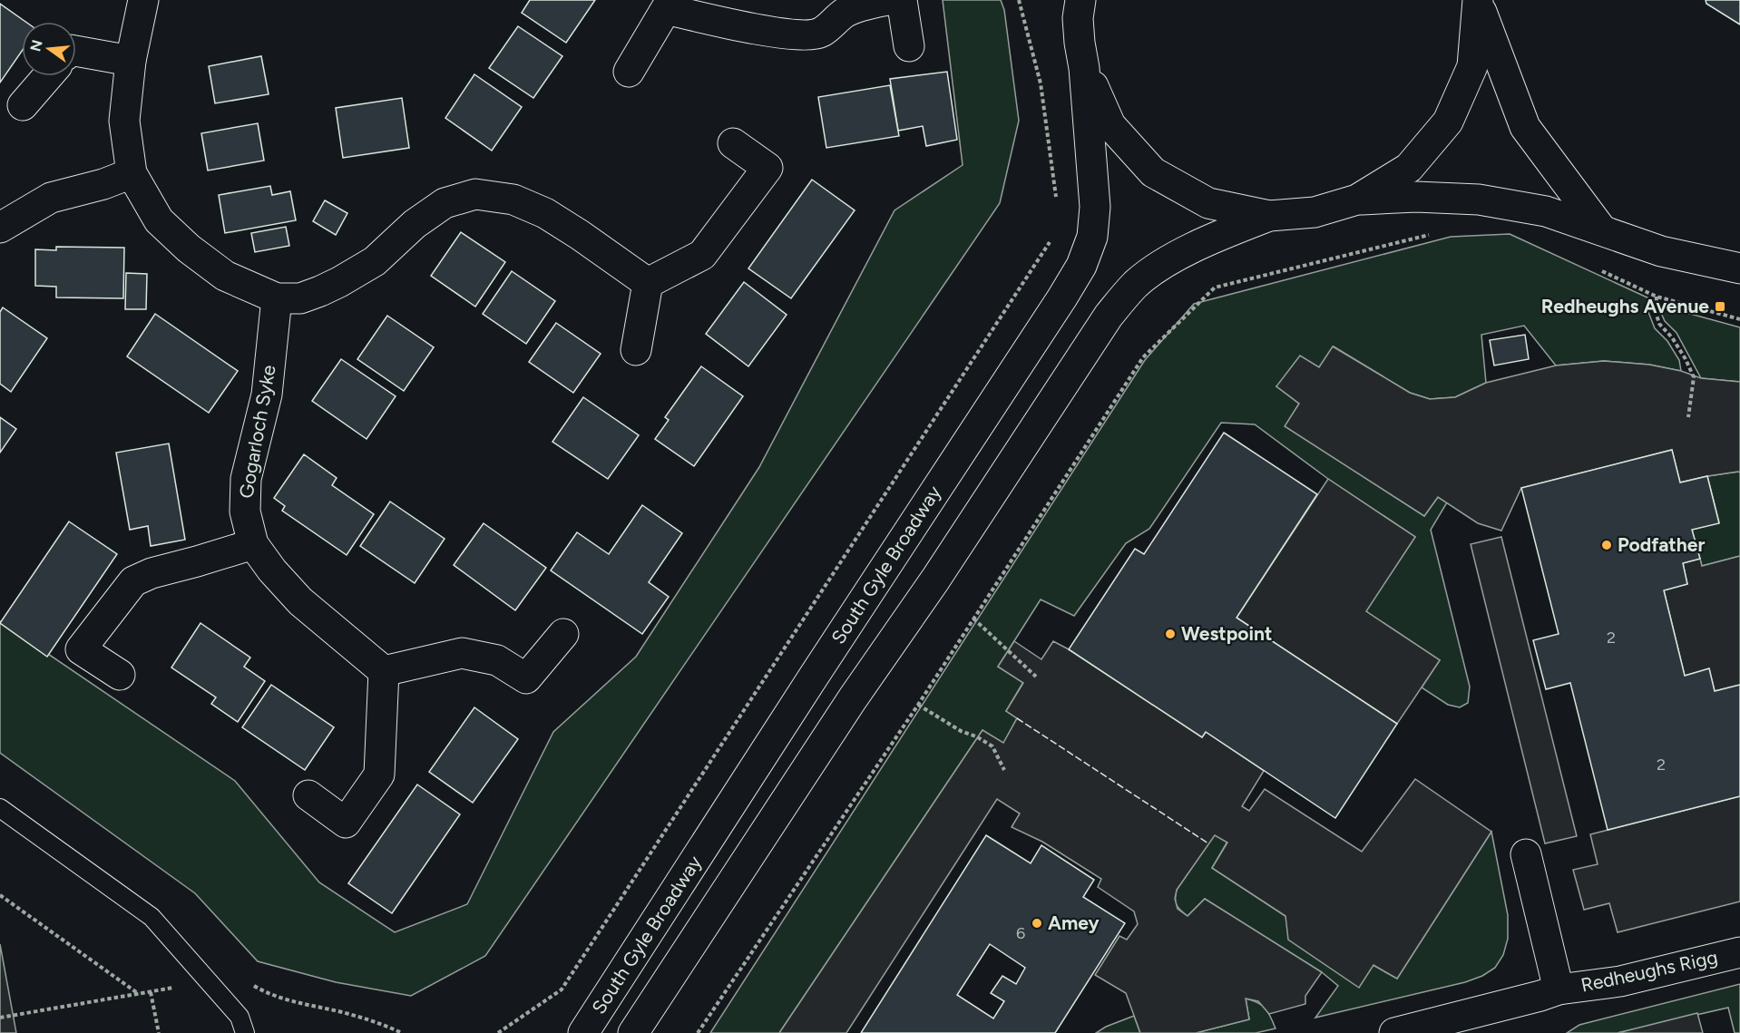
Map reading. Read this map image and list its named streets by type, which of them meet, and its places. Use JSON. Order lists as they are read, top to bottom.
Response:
{
  "streets": {
    "street": ["Gogarloch Syke", "South Gyle Broadway", "Redheughs Rigg"]
  },
  "places": {
    "transit": ["Redheughs Avenue"],
    "other": ["Podfather", "Westpoint", "Amey"]
  },
  "house_numbers": ["2", "2", "6"],
  "north": "left"
}
